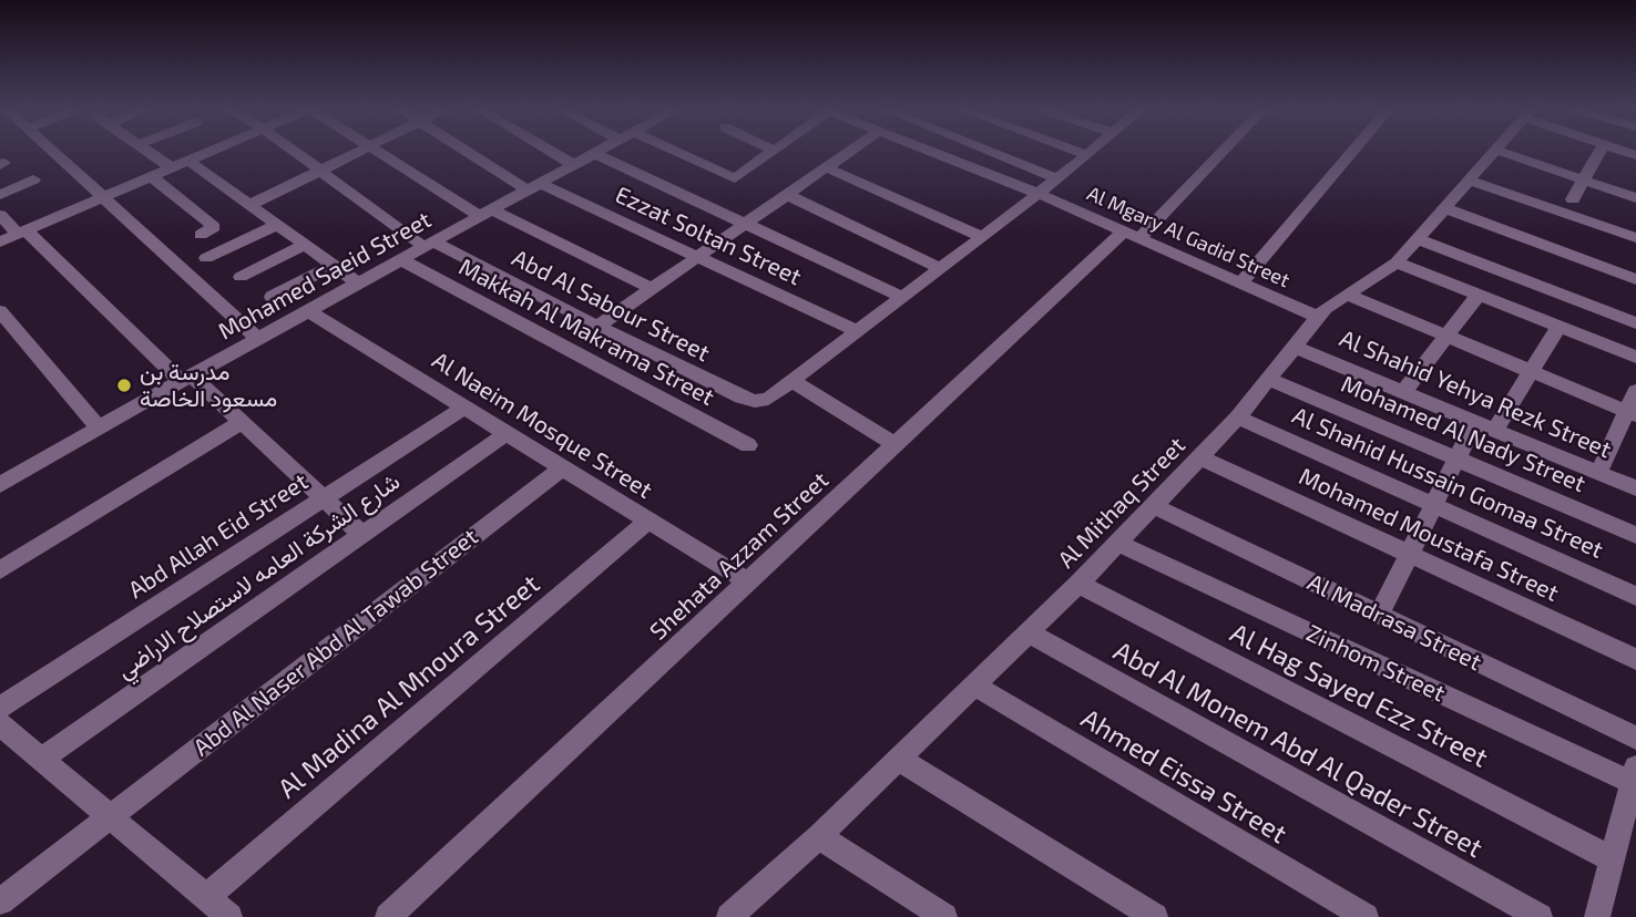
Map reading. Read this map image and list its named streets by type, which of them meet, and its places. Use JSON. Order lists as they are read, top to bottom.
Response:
{
  "streets": {
    "street": [
      "Ezzat Soltan Street",
      "Al Mgary Al Gadid Street",
      "Mohamed Saeid Street",
      "Abd Al Sabour Street",
      "Makkah Al Makrama Street",
      "Al Shahid Yehya Rezk Street",
      "Al Naeim Mosque Street",
      "Mohamed Al Nady Street",
      "Al Shahid Hussain Gomaa Street",
      "Al Mithaq Street",
      "Mohamed Moustafa Street",
      "Abd Allah Eid Street",
      "Shehata Azzam Street",
      "شارع الشركة العامه لاستصلاح الاراضي",
      "Al Madrasa Street",
      "Abd Al Naser Abd Al Tawab Street",
      "Zinhom Street",
      "Al Madina Al Mnoura Street",
      "Al Hag Sayed Ezz Street",
      "Abd Al Monem Abd Al Qader Street",
      "Ahmed Eissa Street"
    ]
  },
  "crossings": [
    ["Ezzat Soltan Street", "Mohamed Saeid Street"],
    ["Al Mgary Al Gadid Street", "Al Mithaq Street"],
    ["Al Mgary Al Gadid Street", "Shehata Azzam Street"],
    ["Mohamed Saeid Street", "Abd Al Sabour Street"],
    ["Mohamed Saeid Street", "Makkah Al Makrama Street"],
    ["Mohamed Saeid Street", "Al Naeim Mosque Street"],
    ["Al Shahid Yehya Rezk Street", "Al Mithaq Street"],
    ["Al Naeim Mosque Street", "Abd Allah Eid Street"],
    ["Al Naeim Mosque Street", "Shehata Azzam Street"],
    ["Al Naeim Mosque Street", "شارع الشركة العامه لاستصلاح الاراضي"],
    ["Al Naeim Mosque Street", "Abd Al Naser Abd Al Tawab Street"],
    ["Al Naeim Mosque Street", "Al Madina Al Mnoura Street"],
    ["Mohamed Al Nady Street", "Al Mithaq Street"],
    ["Al Shahid Hussain Gomaa Street", "Al Mithaq Street"],
    ["Al Mithaq Street", "Mohamed Moustafa Street"],
    ["Al Mithaq Street", "Al Madrasa Street"],
    ["Al Mithaq Street", "Zinhom Street"],
    ["Al Mithaq Street", "Al Hag Sayed Ezz Street"],
    ["Al Mithaq Street", "Abd Al Monem Abd Al Qader Street"],
    ["Al Mithaq Street", "Ahmed Eissa Street"]
  ],
  "places": ["مدرسة بن مسعود الخاصة"]
}
